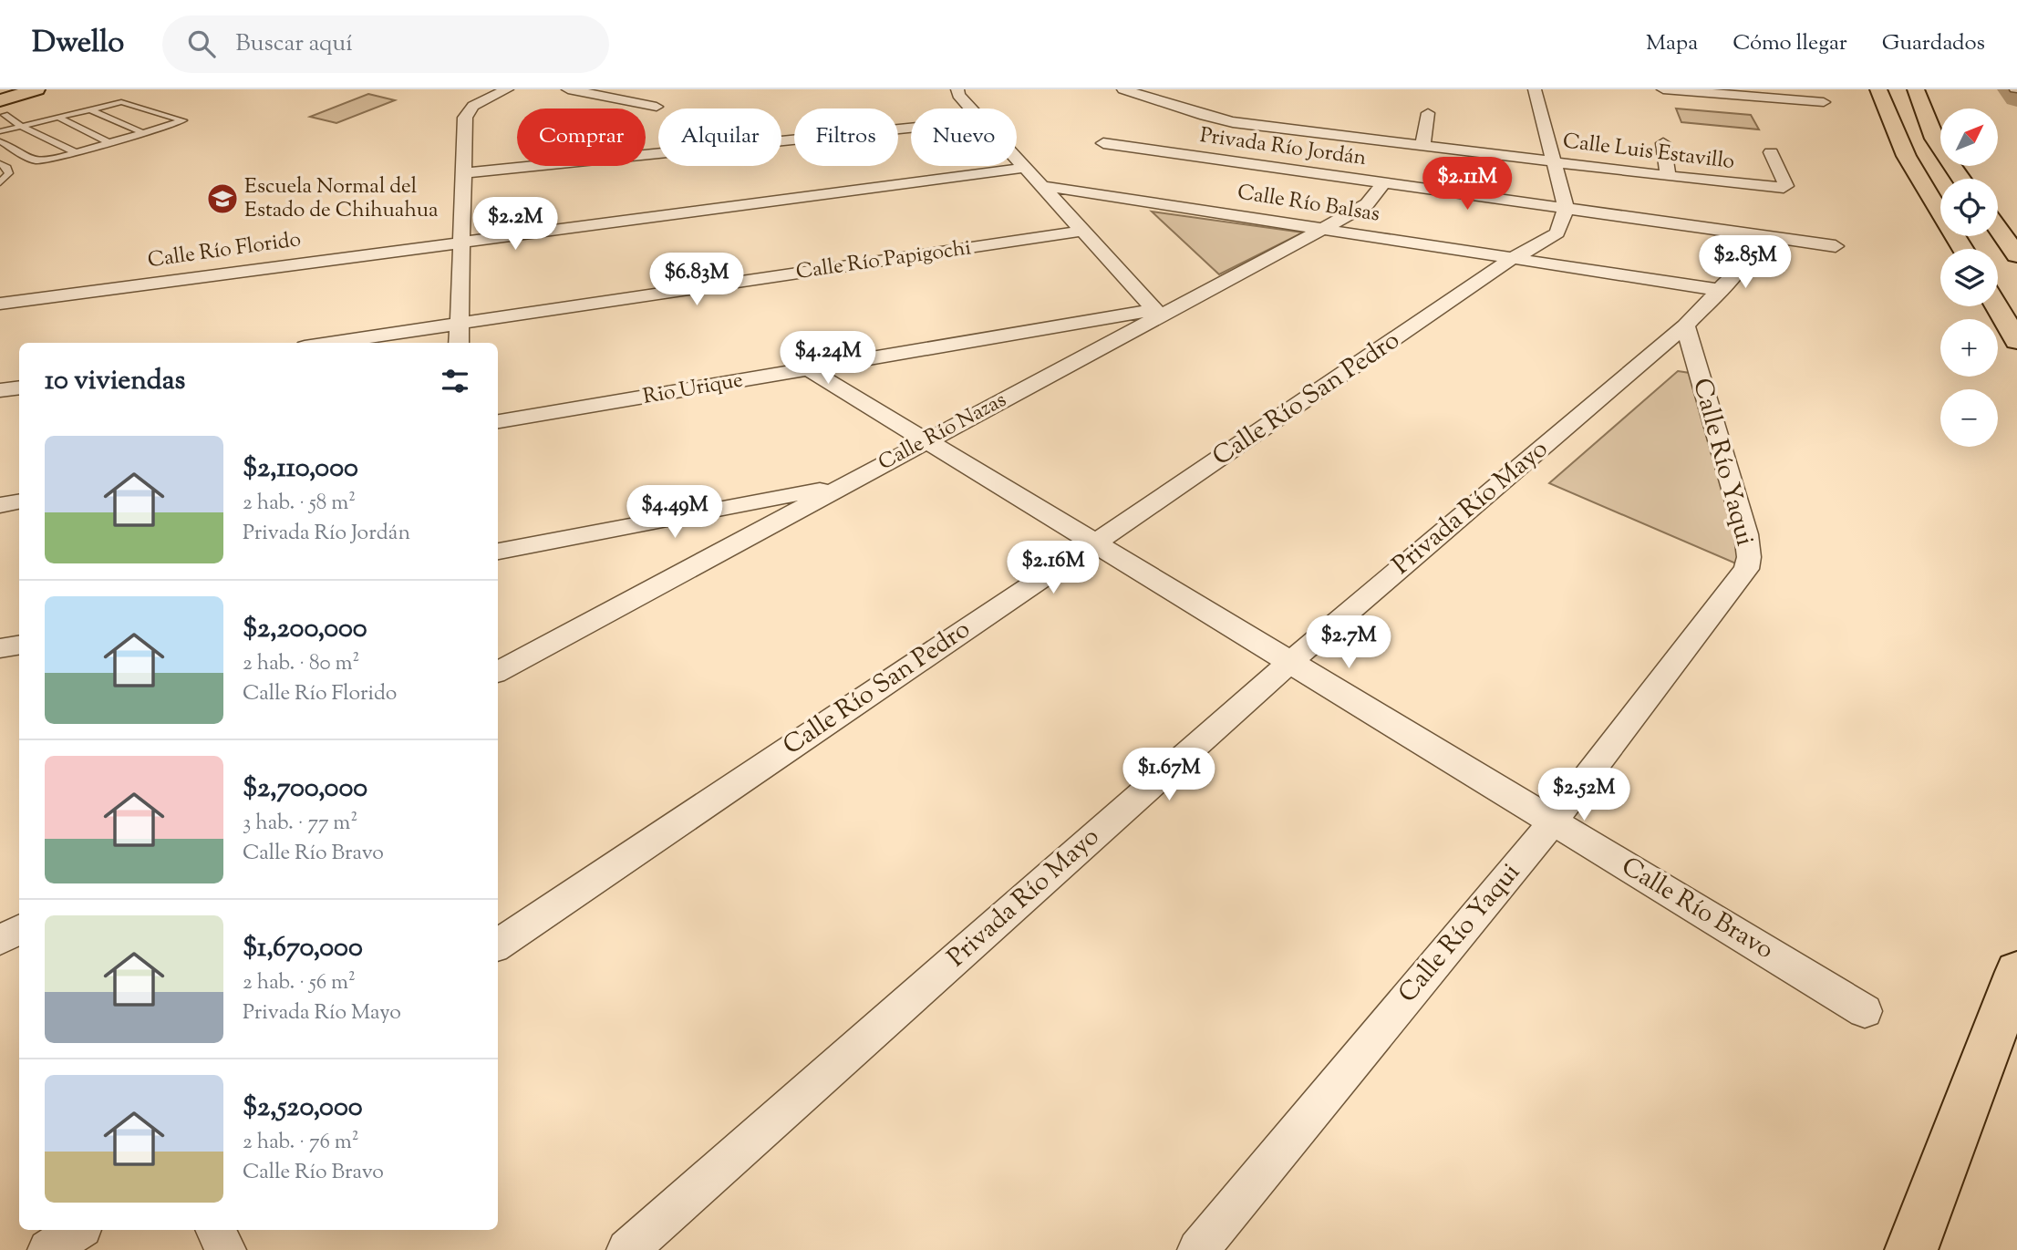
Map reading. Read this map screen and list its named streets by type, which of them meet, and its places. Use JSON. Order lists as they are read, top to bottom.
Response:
{
  "streets": {
    "street": [
      "Privada Río Jordán",
      "Calle Luis Estavillo",
      "Calle Río Balsas",
      "Calle Río Florido",
      "Calle Río Papigochi",
      "Rio Urique",
      "Calle Río San Pedro",
      "Calle Río Nazas",
      "Calle Río Yaqui",
      "Privada Río Mayo",
      "Calle Río Bravo"
    ]
  },
  "crossings": [
    ["Privada Río Jordán", "Calle Río San Pedro"],
    ["Privada Río Jordán", "Calle Río Nazas"],
    ["Privada Río Jordán", "Privada Río Mayo"],
    ["Calle Río Balsas", "Calle Río San Pedro"],
    ["Calle Río Balsas", "Calle Río Nazas"],
    ["Calle Río Balsas", "Privada Río Mayo"],
    ["Rio Urique", "Calle Río Nazas"],
    ["Rio Urique", "Calle Río Bravo"],
    ["Calle Río San Pedro", "Calle Río Bravo"],
    ["Calle Río Nazas", "Calle Río Bravo"],
    ["Calle Río Yaqui", "Privada Río Mayo"],
    ["Calle Río Yaqui", "Calle Río Bravo"],
    ["Privada Río Mayo", "Calle Río Bravo"]
  ],
  "places": {
    "school or university": ["Escuela Normal del Estado de Chihuahua"]
  },
  "north": "top right",
  "page": {
    "header": "Dwello",
    "search": "Buscar aquí",
    "nav": ["Mapa", "Cómo llegar", "Guardados"],
    "map_buttons": ["+", "−"],
    "chip": [
      "Comprar",
      "Alquilar",
      "Filtros",
      "Nuevo"
    ],
    "price": [
      "$2.11M",
      "$2.2M",
      "$2.85M",
      "$6.83M",
      "$4.24M",
      "$4.49M",
      "$2.16M",
      "$2.7M",
      "$1.67M",
      "$2.52M"
    ],
    "heading": "10 viviendas",
    "list": [
      {
        "name": "$2,110,000",
        "note": "2 hab. · 58 m² · Privada Río Jordán"
      },
      {
        "name": "$2,200,000",
        "note": "2 hab. · 80 m² · Calle Río Florido"
      },
      {
        "name": "$2,700,000",
        "note": "3 hab. · 77 m² · Calle Río Bravo"
      },
      {
        "name": "$1,670,000",
        "note": "2 hab. · 56 m² · Privada Río Mayo"
      },
      {
        "name": "$2,520,000",
        "note": "2 hab. · 76 m² · Calle Río Bravo"
      }
    ]
  }
}
